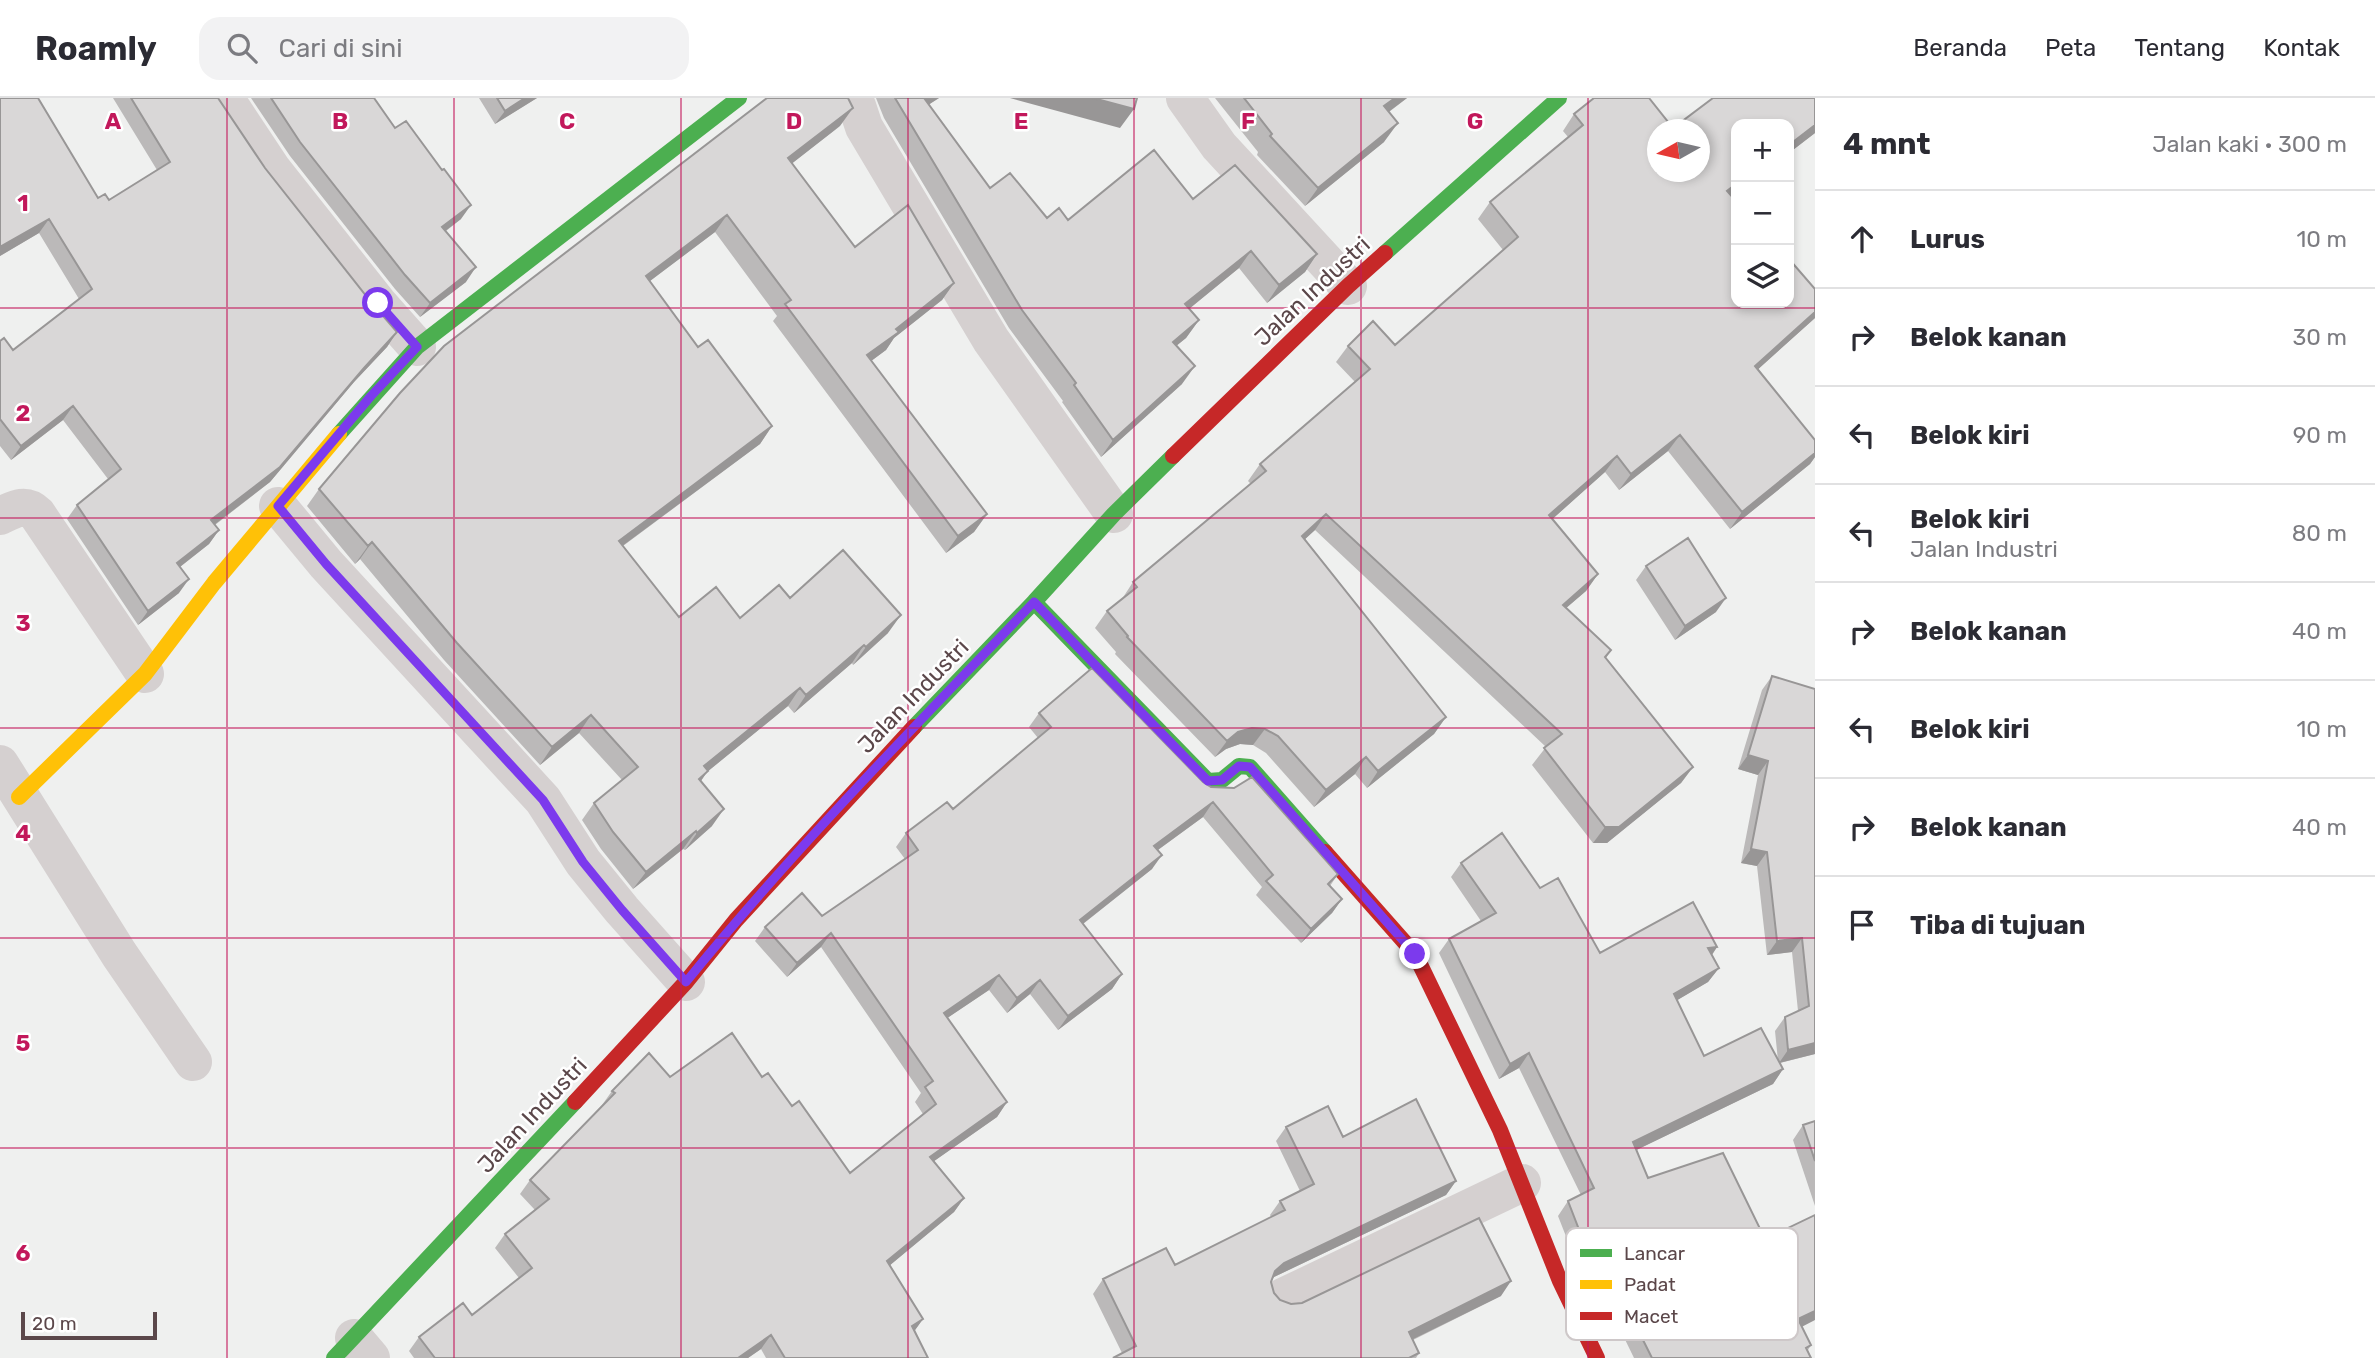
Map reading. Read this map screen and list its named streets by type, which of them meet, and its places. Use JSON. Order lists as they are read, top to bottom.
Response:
{
  "streets": {
    "street": ["Jalan Industri"]
  },
  "legend": ["Lancar", "Padat", "Macet"],
  "scale_bar": "20 m",
  "north": "left",
  "page": {
    "header": "Roamly",
    "search": "Cari di sini",
    "nav": [
      "Beranda",
      "Peta",
      "Tentang",
      "Kontak"
    ],
    "heading": ["4 mnt", "Jalan kaki · 300 m"],
    "map_buttons": ["+", "−"],
    "list": [
      ["Lurus", "10 m"],
      ["Belok kanan", "30 m"],
      ["Belok kiri", "90 m"],
      ["Belok kiri", "Jalan Industri", "80 m"],
      ["Belok kanan", "40 m"],
      ["Belok kiri", "10 m"],
      ["Belok kanan", "40 m"],
      "Tiba di tujuan"
    ],
    "scale": "20 m"
  },
  "grid": {
    "columns": [
      "A",
      "B",
      "C",
      "D",
      "E",
      "F",
      "G"
    ],
    "rows": [
      "1",
      "2",
      "3",
      "4",
      "5",
      "6"
    ]
  }
}
